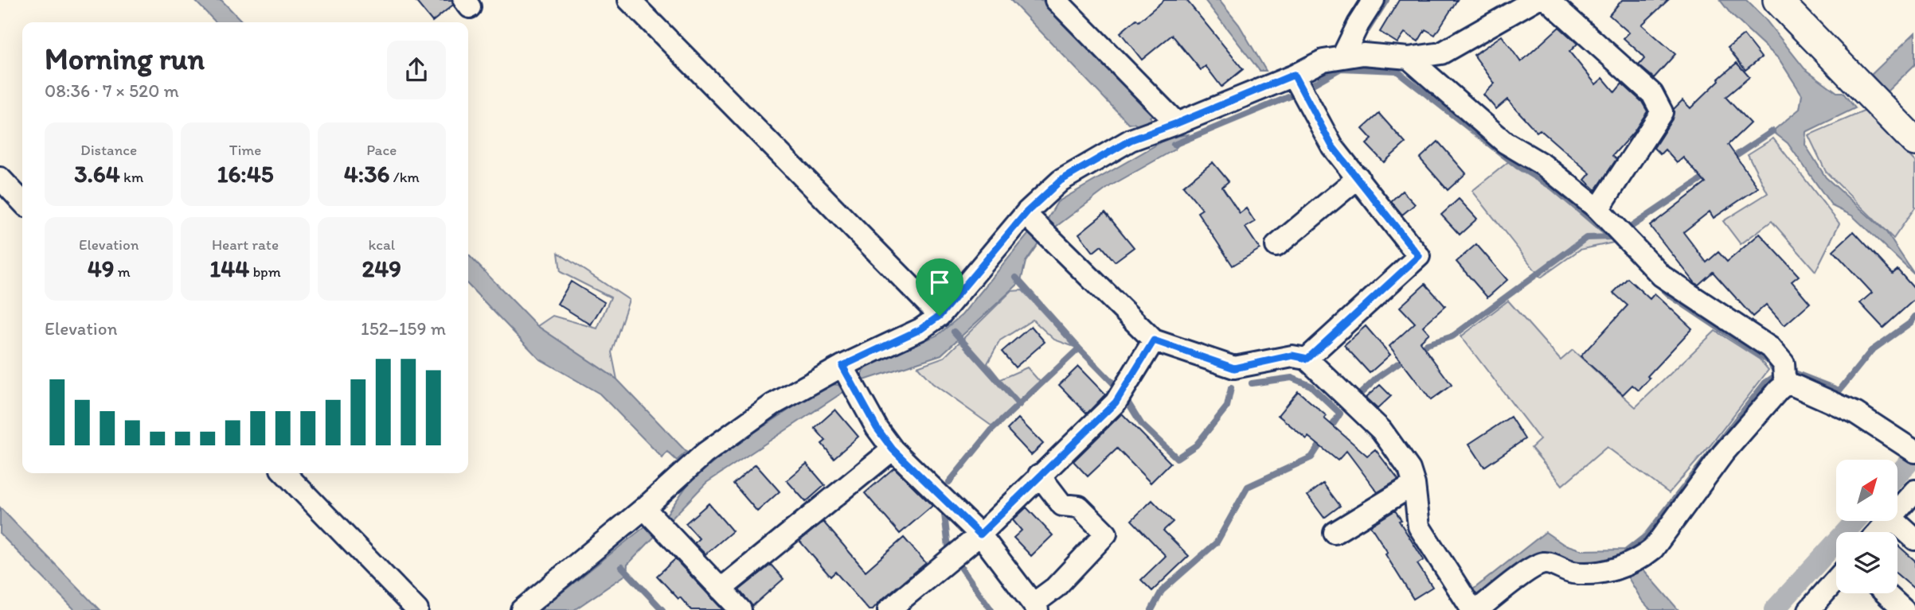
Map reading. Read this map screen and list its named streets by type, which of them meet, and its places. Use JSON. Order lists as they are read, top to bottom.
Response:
{
  "north": "top right",
  "page": {
    "heading": ["Morning run", "08:36 · 7 × 520 m"],
    "stats": [
      ["Distance", "3.64 km"],
      ["Time", "16:45"],
      ["Pace", "4:36 /km"],
      ["Elevation", "49 m"],
      ["Heart rate", "144 bpm"],
      ["kcal", "249"]
    ],
    "chart": ["Elevation", "152–159 m"]
  }
}
